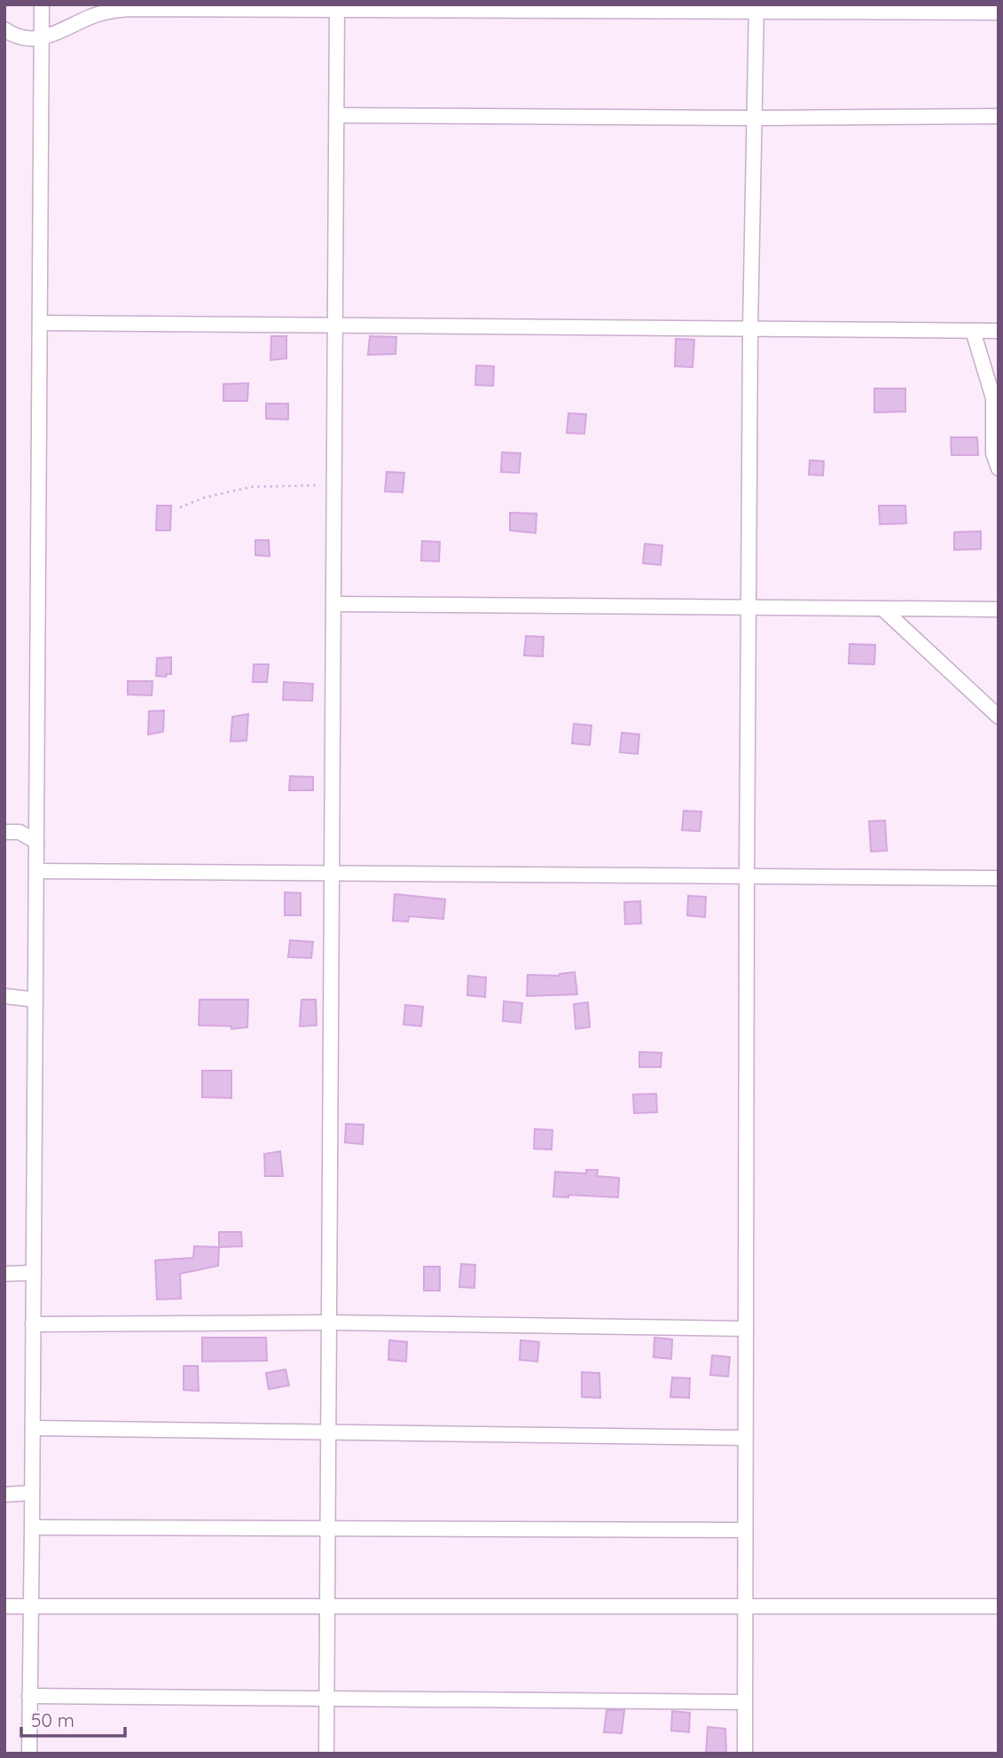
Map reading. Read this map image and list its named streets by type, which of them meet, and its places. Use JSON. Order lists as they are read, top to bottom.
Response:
{
  "scale_bar": "50 m"
}
